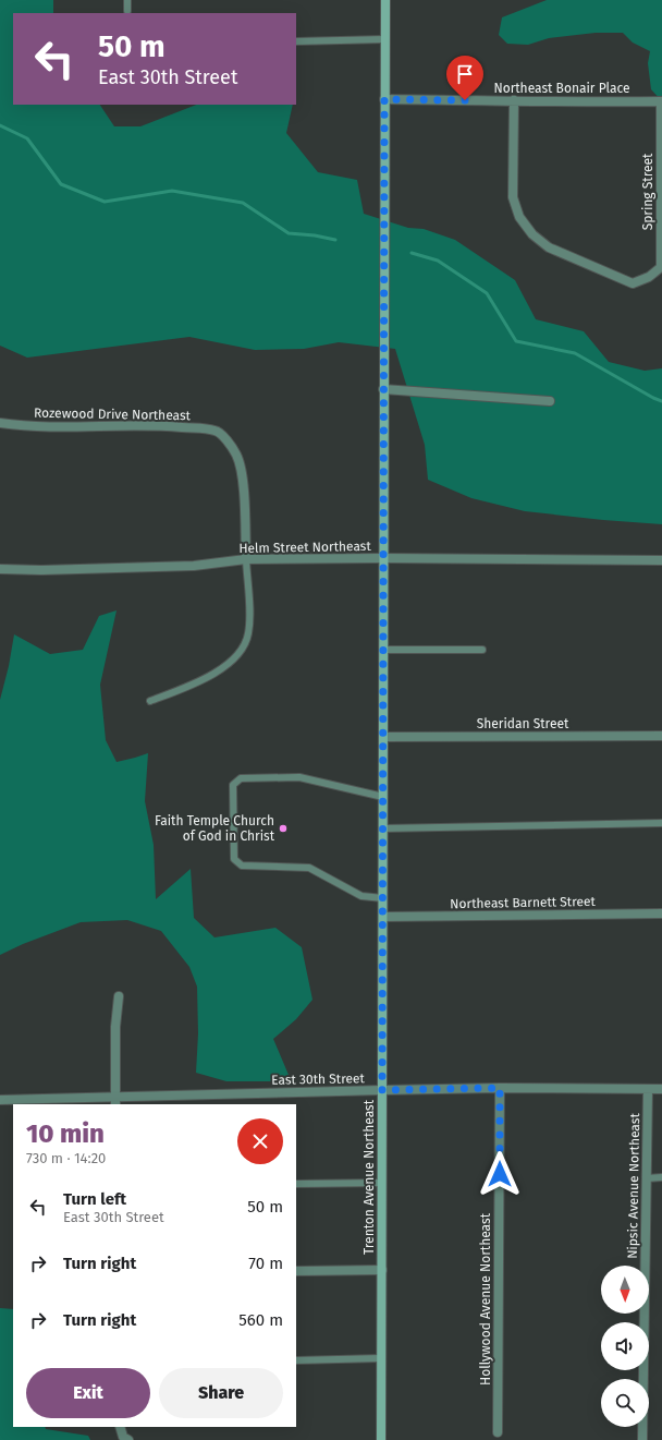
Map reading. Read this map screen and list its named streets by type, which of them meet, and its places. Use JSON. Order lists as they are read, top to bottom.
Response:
{
  "streets": {
    "main road": ["Trenton Avenue Northeast"],
    "street": [
      "Northeast Bonair Place",
      "Spring Street",
      "Rozewood Drive Northeast",
      "Helm Street Northeast",
      "Sheridan Street",
      "Northeast Barnett Street",
      "East 30th Street",
      "Nipsic Avenue Northeast",
      "Hollywood Avenue Northeast"
    ]
  },
  "crossings": [
    ["Northeast Bonair Place", "Spring Street"],
    ["Northeast Bonair Place", "Trenton Avenue Northeast"],
    ["Rozewood Drive Northeast", "Helm Street Northeast"],
    ["Helm Street Northeast", "Trenton Avenue Northeast"],
    ["Sheridan Street", "Trenton Avenue Northeast"],
    ["Northeast Barnett Street", "Trenton Avenue Northeast"],
    ["East 30th Street", "Trenton Avenue Northeast"],
    ["East 30th Street", "Nipsic Avenue Northeast"],
    ["East 30th Street", "Hollywood Avenue Northeast"]
  ],
  "places": ["Faith Temple Church of God in Christ"],
  "north": "bottom",
  "page": {
    "turn": ["50 m", "East 30th Street"],
    "heading": ["10 min", "730 m · 14:20"],
    "list": [
      {
        "name": "Turn left",
        "note": "East 30th Street",
        "value": "50 m"
      },
      {
        "name": "Turn right",
        "value": "70 m"
      },
      {
        "name": "Turn right",
        "value": "560 m"
      }
    ],
    "buttons": ["Exit", "Share"]
  }
}
